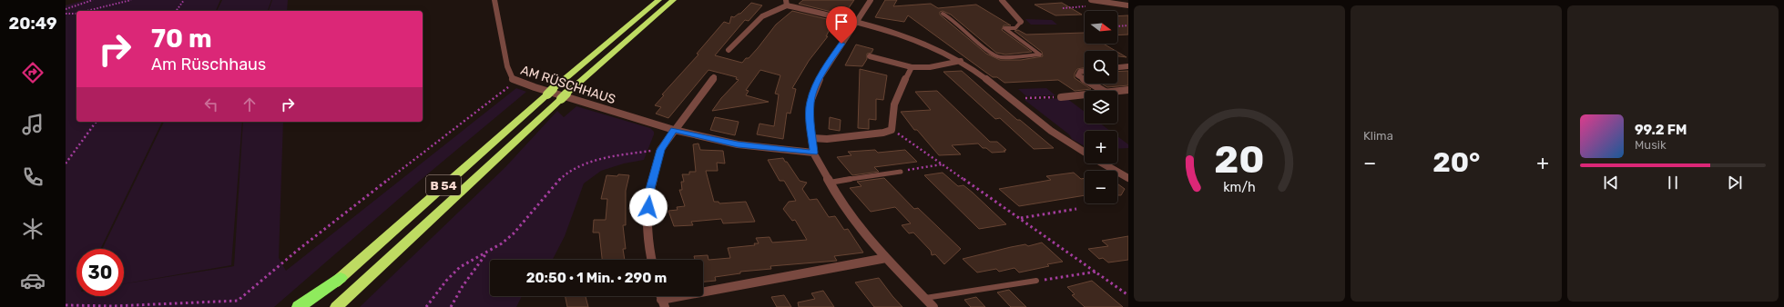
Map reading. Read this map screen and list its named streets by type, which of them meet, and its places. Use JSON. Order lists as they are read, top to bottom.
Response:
{
  "streets": {
    "highway": ["B 54"],
    "street": ["AM RÜSCHHAUS"]
  },
  "north": "right",
  "page": {
    "tabs": "20:49",
    "tile": "Klima",
    "map_buttons": ["+", "−"],
    "turn": ["70 m", "Am Rüschhaus"],
    "song": ["99.2 FM", "Musik"],
    "heat": ["−", "20°", "+"],
    "limit": "30",
    "trip": "20:50 · 1 Min. · 290 m",
    "gauge": ["20", "km/h"]
  }
}
